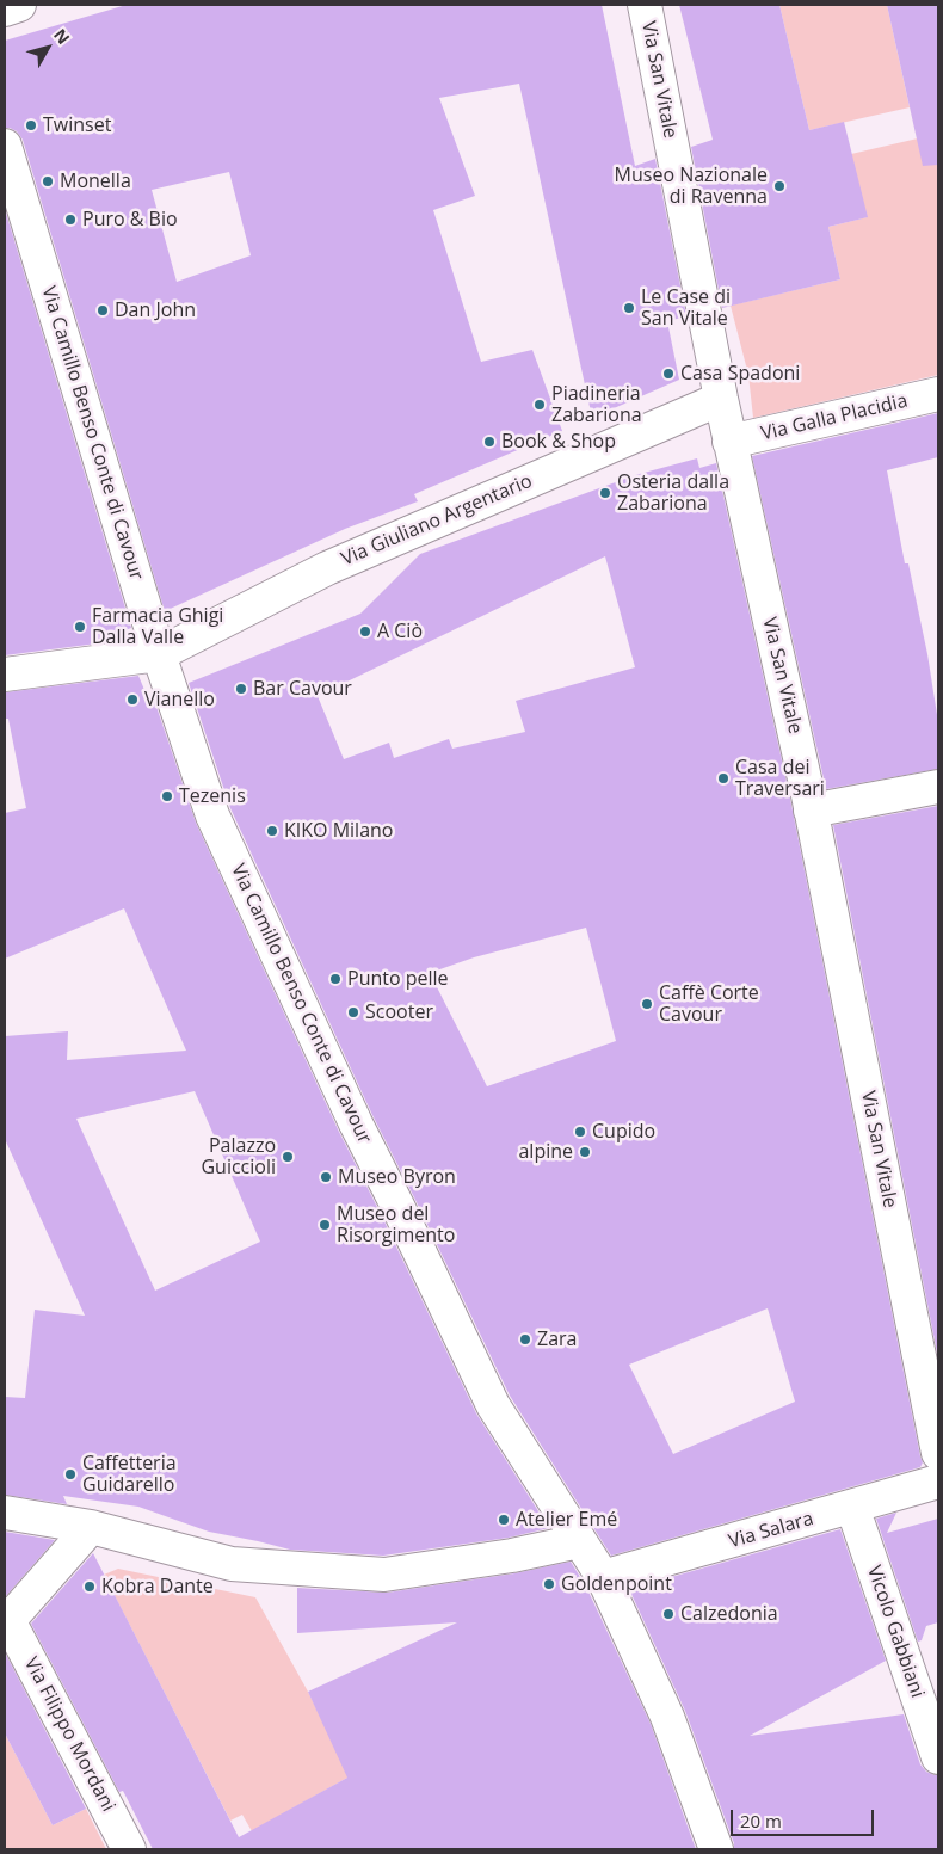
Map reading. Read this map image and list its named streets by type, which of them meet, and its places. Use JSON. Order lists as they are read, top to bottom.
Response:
{
  "streets": {
    "street": [
      "Via San Vitale",
      "Via Galla Placidia",
      "Via Camillo Benso Conte di Cavour",
      "Via Giuliano Argentario",
      "Via Salara",
      "Vicolo Gabbiani",
      "Via Filippo Mordani"
    ]
  },
  "crossings": [
    ["Via San Vitale", "Via Galla Placidia"],
    ["Via San Vitale", "Via Giuliano Argentario"],
    ["Via Camillo Benso Conte di Cavour", "Via Giuliano Argentario"],
    ["Via Camillo Benso Conte di Cavour", "Via Salara"],
    ["Via Salara", "Vicolo Gabbiani"]
  ],
  "places": [
    "Twinset",
    "Monella",
    "Museo Nazionale di Ravenna",
    "Puro & Bio",
    "Le Case di San Vitale",
    "Dan John",
    "Casa Spadoni",
    "Piadineria Zabariona",
    "Book & Shop",
    "Osteria dalla Zabariona",
    "Farmacia Ghigi Dalla Valle",
    "A Ciò",
    "Bar Cavour",
    "Vianello",
    "Casa dei Traversari",
    "Tezenis",
    "KIKO Milano",
    "Punto pelle",
    "Caffè Corte Cavour",
    "Scooter",
    "Cupido",
    "alpine",
    "Palazzo Guiccioli",
    "Museo Byron",
    "Museo del Risorgimento",
    "Zara",
    "Caffetteria Guidarello",
    "Atelier Emé",
    "Goldenpoint",
    "Kobra Dante",
    "Calzedonia"
  ],
  "scale_bar": "20 m",
  "north": "top right"
}
